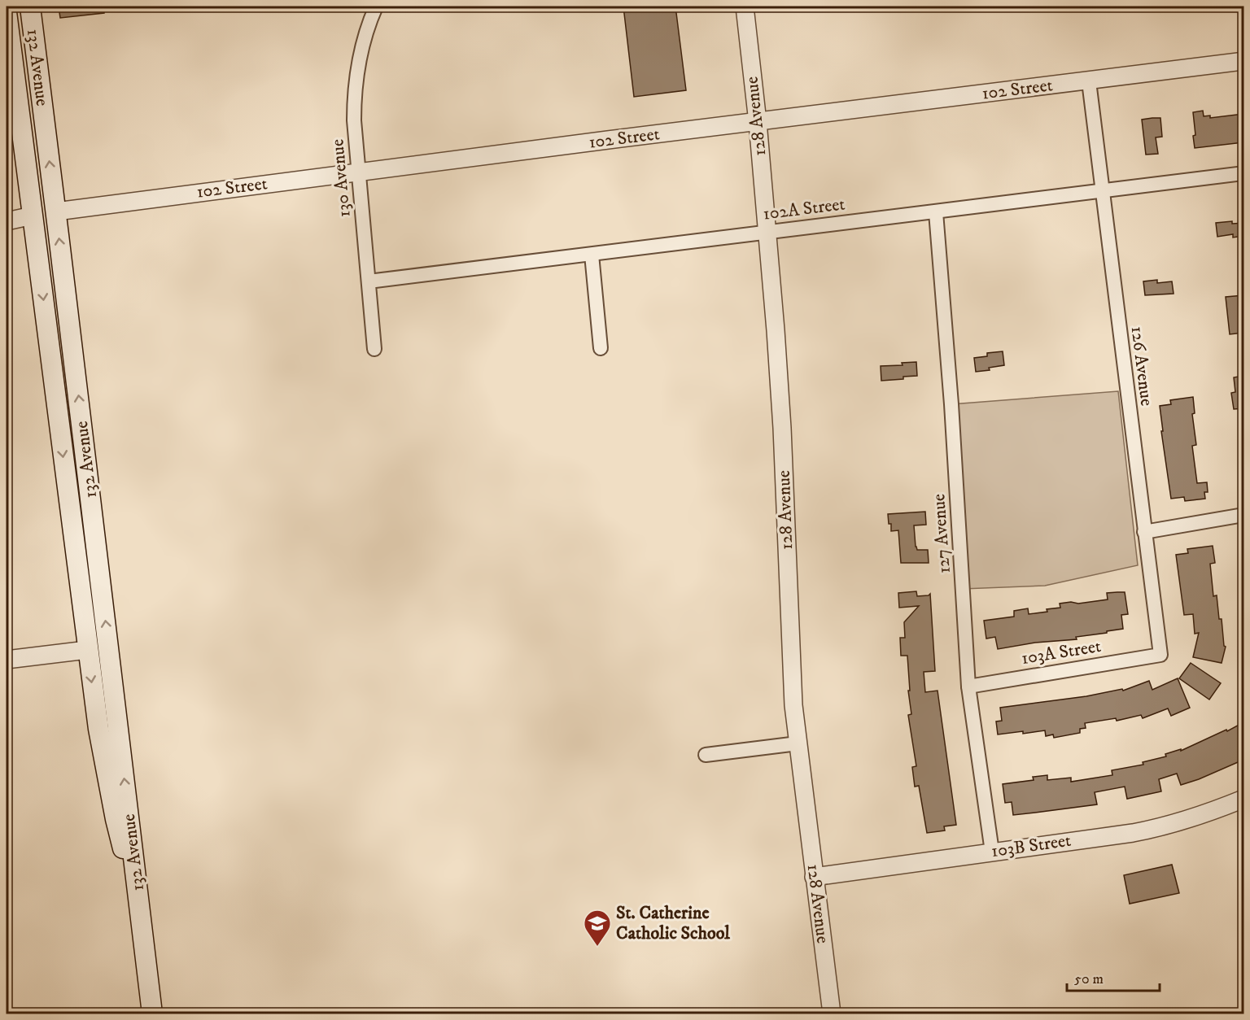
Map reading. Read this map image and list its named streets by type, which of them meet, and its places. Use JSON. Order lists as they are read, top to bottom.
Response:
{
  "streets": {
    "main road": ["132 Avenue"],
    "street": [
      "102 Street",
      "128 Avenue",
      "130 Avenue",
      "102A Street",
      "126 Avenue",
      "127 Avenue",
      "103A Street",
      "103B Street"
    ]
  },
  "crossings": [
    ["132 Avenue", "102 Street"],
    ["102 Street", "128 Avenue"],
    ["102 Street", "130 Avenue"],
    ["102 Street", "126 Avenue"],
    ["128 Avenue", "102A Street"],
    ["128 Avenue", "103B Street"],
    ["130 Avenue", "102A Street"],
    ["102A Street", "126 Avenue"],
    ["102A Street", "127 Avenue"],
    ["126 Avenue", "103A Street"],
    ["127 Avenue", "103A Street"],
    ["127 Avenue", "103B Street"]
  ],
  "places": {
    "school or university": ["St. Catherine Catholic School"]
  },
  "scale_bar": "50 m"
}
